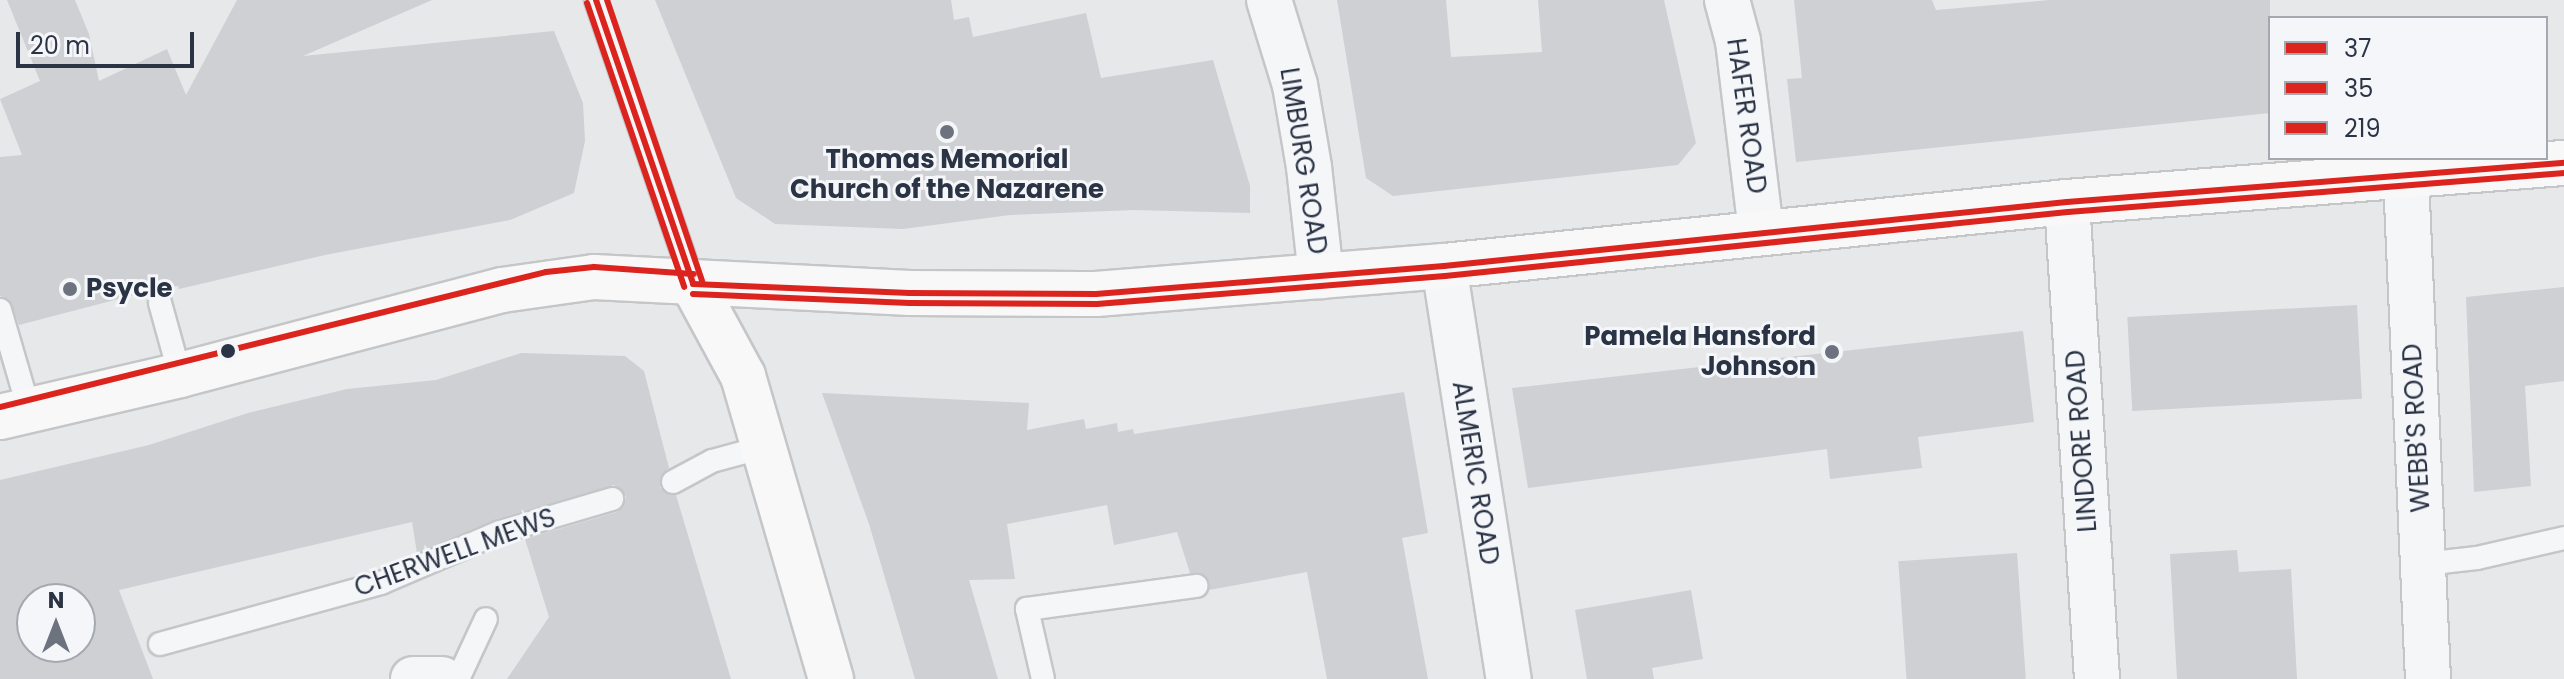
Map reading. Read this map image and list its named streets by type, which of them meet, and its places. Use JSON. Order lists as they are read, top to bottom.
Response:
{
  "streets": {
    "street": [
      "HAFER ROAD",
      "LIMBURG ROAD",
      "WEBB'S ROAD",
      "LINDORE ROAD",
      "ALMERIC ROAD"
    ],
    "lane": ["CHERWELL MEWS"]
  },
  "places": ["Thomas Memorial Church of the Nazarene", "Psycle", "Pamela Hansford Johnson"],
  "lines": ["transit line 37", "transit line 219", "transit line 35"],
  "legend": ["37", "35", "219"],
  "scale_bar": "20 m",
  "north": "top"
}
